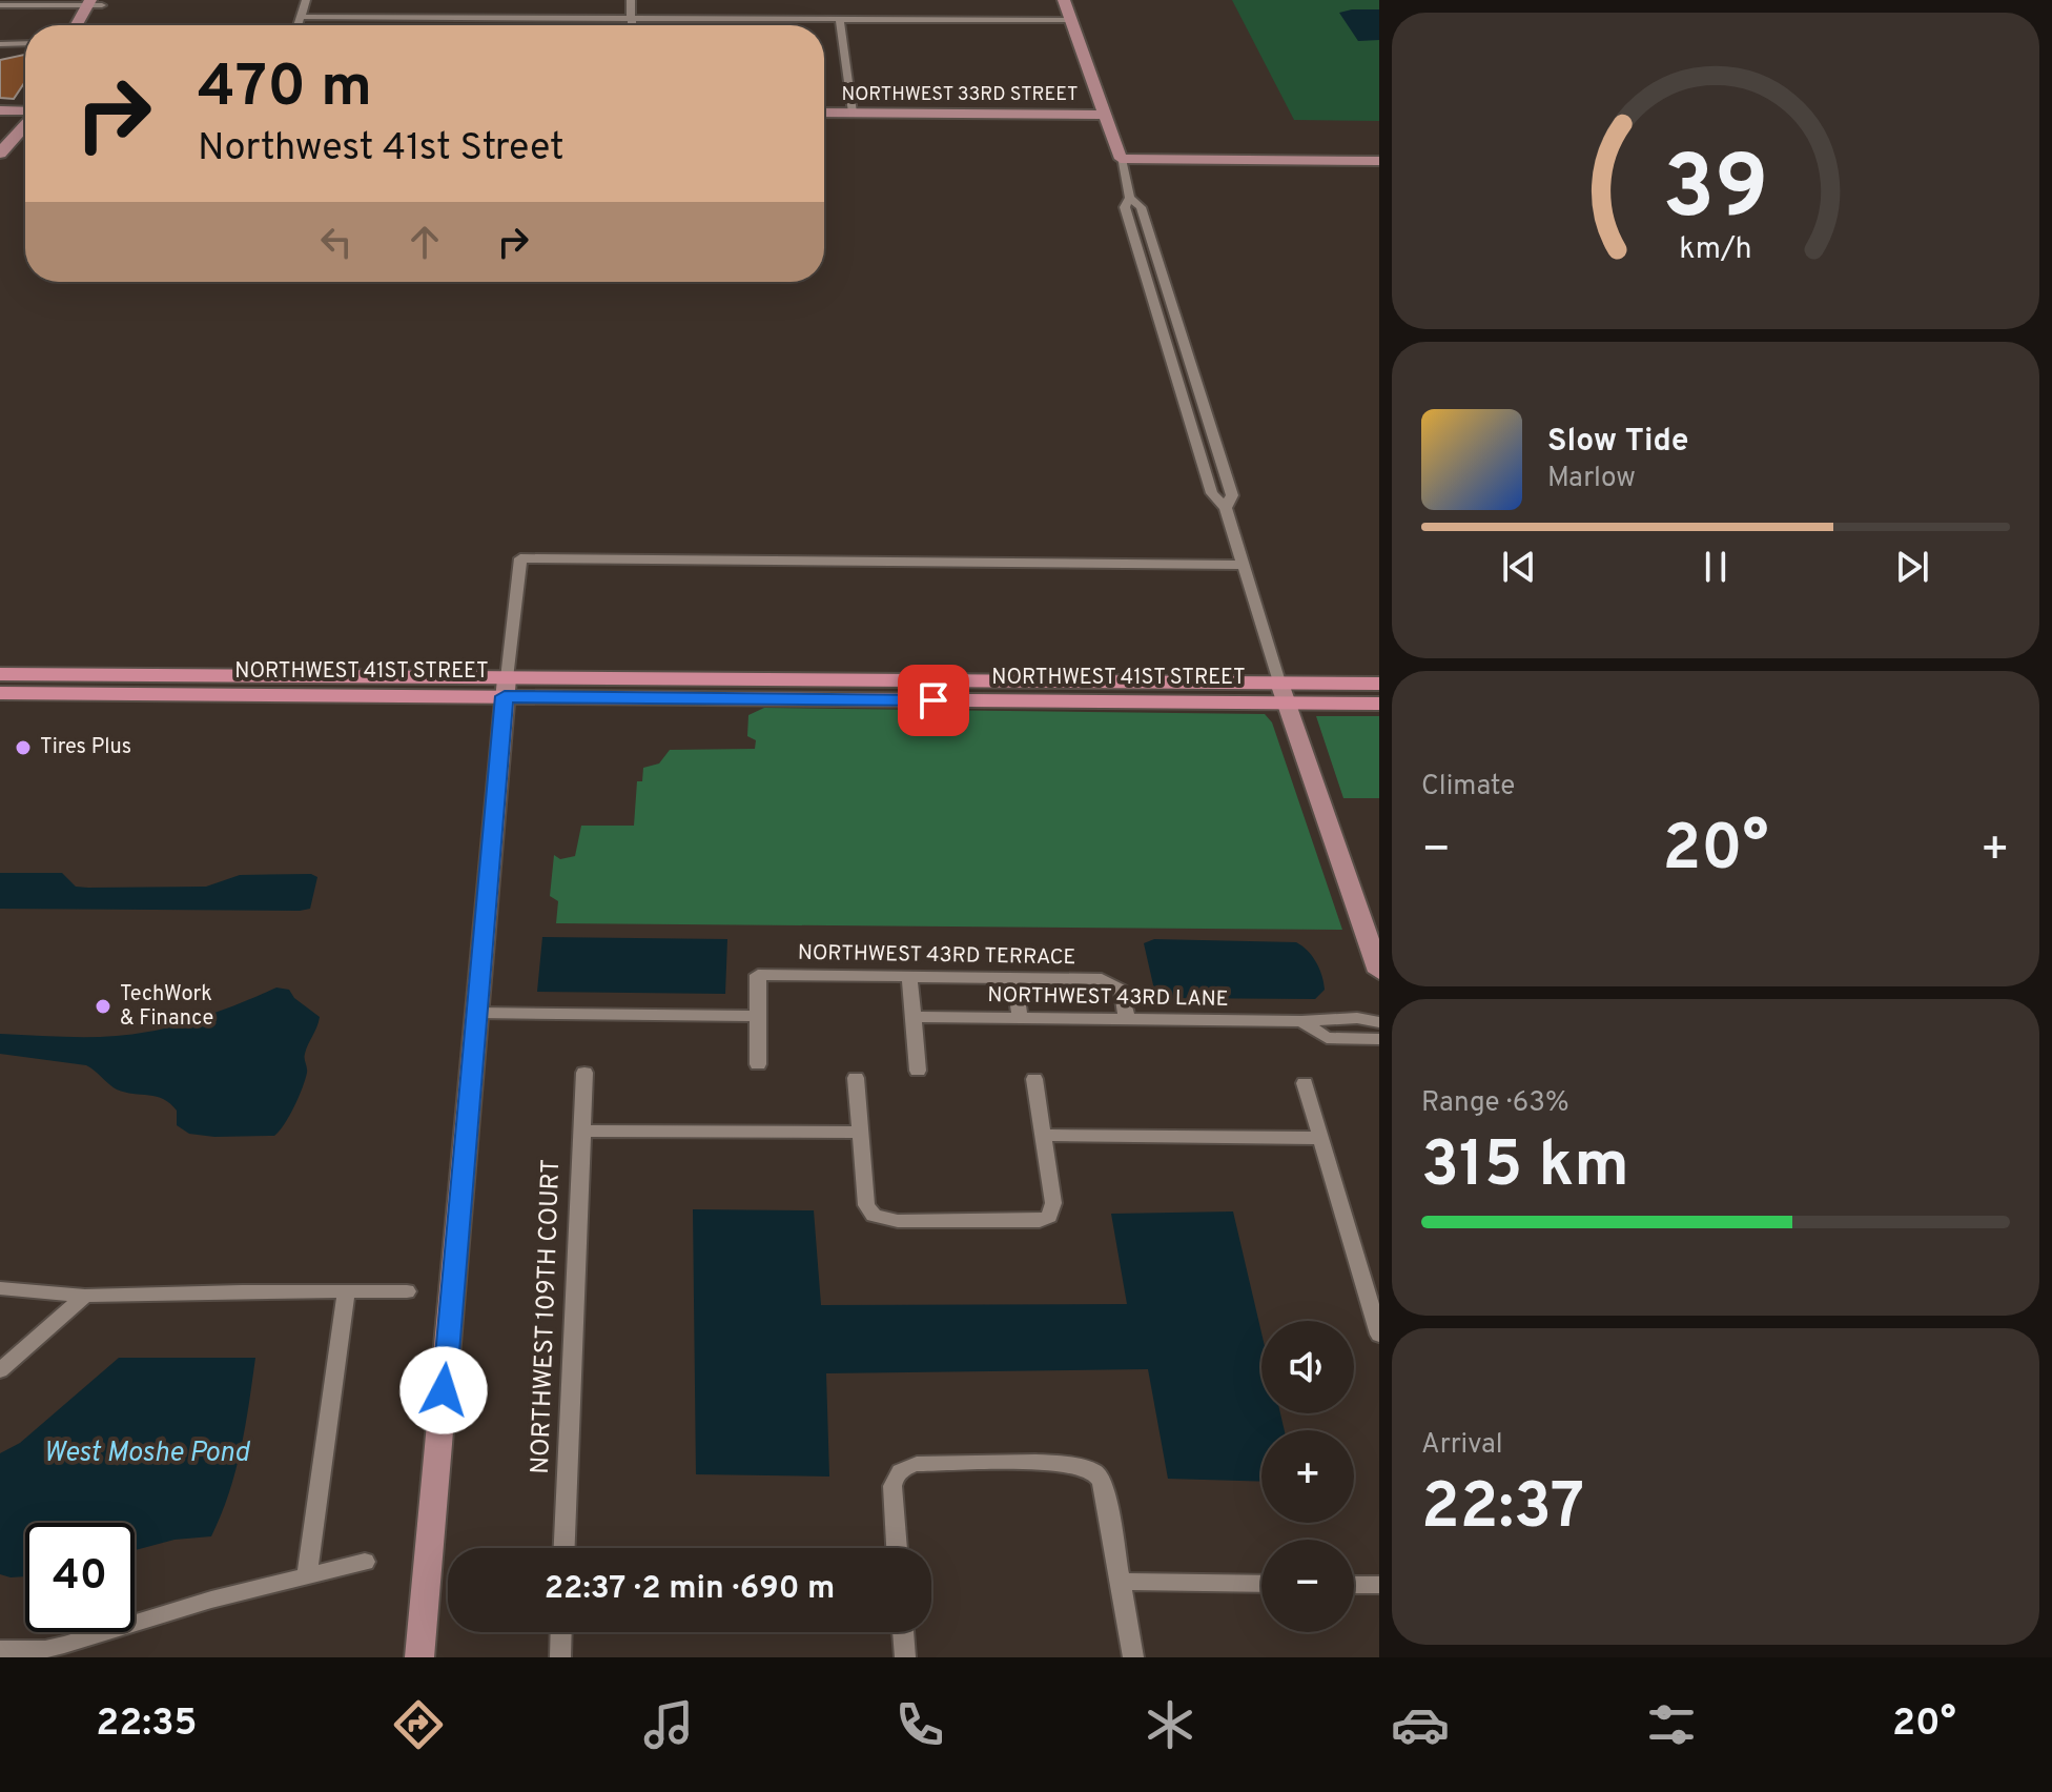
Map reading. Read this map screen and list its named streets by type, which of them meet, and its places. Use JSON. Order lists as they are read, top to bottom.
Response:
{
  "streets": {
    "main road": ["NORTHWEST 41ST STREET"],
    "street": [
      "NORTHWEST 33RD STREET",
      "NORTHWEST 43RD TERRACE",
      "NORTHWEST 43RD LANE",
      "NORTHWEST 109TH COURT"
    ]
  },
  "crossings": [
    ["NORTHWEST 43RD TERRACE", "NORTHWEST 43RD LANE"]
  ],
  "water": ["West Moshe Pond"],
  "places": ["Tires Plus", "TechWork & Finance"],
  "page": {
    "turn": ["470 m", "Northwest 41st Street"],
    "song": ["Slow Tide", "Marlow"],
    "tile": [
      "Climate",
      ["Range · 63%", "315 km"],
      ["Arrival", "22:37"]
    ],
    "heat": ["−", "20°", "+"],
    "map_buttons": ["+", "−"],
    "limit": "40",
    "trip": "22:37 · 2 min · 690 m",
    "tabs": ["22:35", "20°"],
    "gauge": ["39", "km/h"]
  }
}
